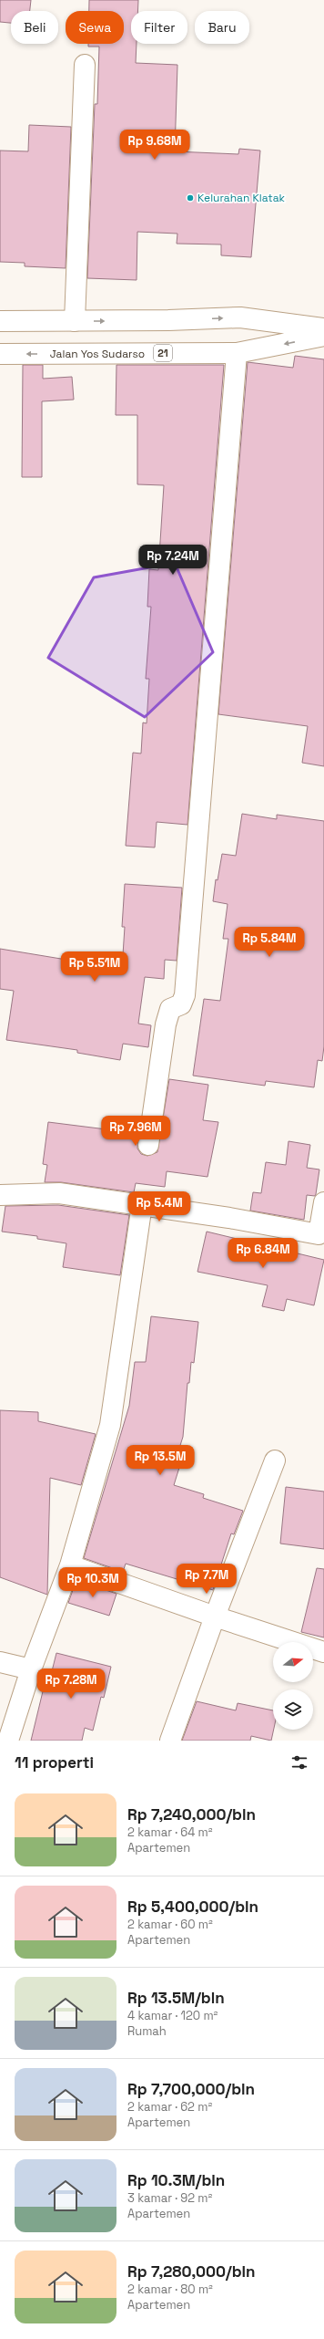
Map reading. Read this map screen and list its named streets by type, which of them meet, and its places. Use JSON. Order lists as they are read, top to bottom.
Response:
{
  "streets": {
    "main road": ["21", "Jalan Yos Sudarso"]
  },
  "places": ["Kelurahan Klatak"],
  "north": "right",
  "page": {
    "chip": [
      "Beli",
      "Sewa",
      "Filter",
      "Baru"
    ],
    "price": [
      "Rp 9.68M",
      "Rp 7.24M",
      "Rp 5.84M",
      "Rp 5.51M",
      "Rp 7.96M",
      "Rp 5.4M",
      "Rp 6.84M",
      "Rp 13.5M",
      "Rp 7.7M",
      "Rp 10.3M",
      "Rp 7.28M"
    ],
    "heading": "11 properti",
    "list": [
      {
        "name": "Rp 7,240,000/bln",
        "note": "2 kamar · 64 m² · Apartemen"
      },
      {
        "name": "Rp 5,400,000/bln",
        "note": "2 kamar · 60 m² · Apartemen"
      },
      {
        "name": "Rp 13.5M/bln",
        "note": "4 kamar · 120 m² · Rumah"
      },
      {
        "name": "Rp 7,700,000/bln",
        "note": "2 kamar · 62 m² · Apartemen"
      },
      {
        "name": "Rp 10.3M/bln",
        "note": "3 kamar · 92 m² · Apartemen"
      },
      {
        "name": "Rp 7,280,000/bln",
        "note": "2 kamar · 80 m² · Apartemen"
      }
    ]
  }
}
